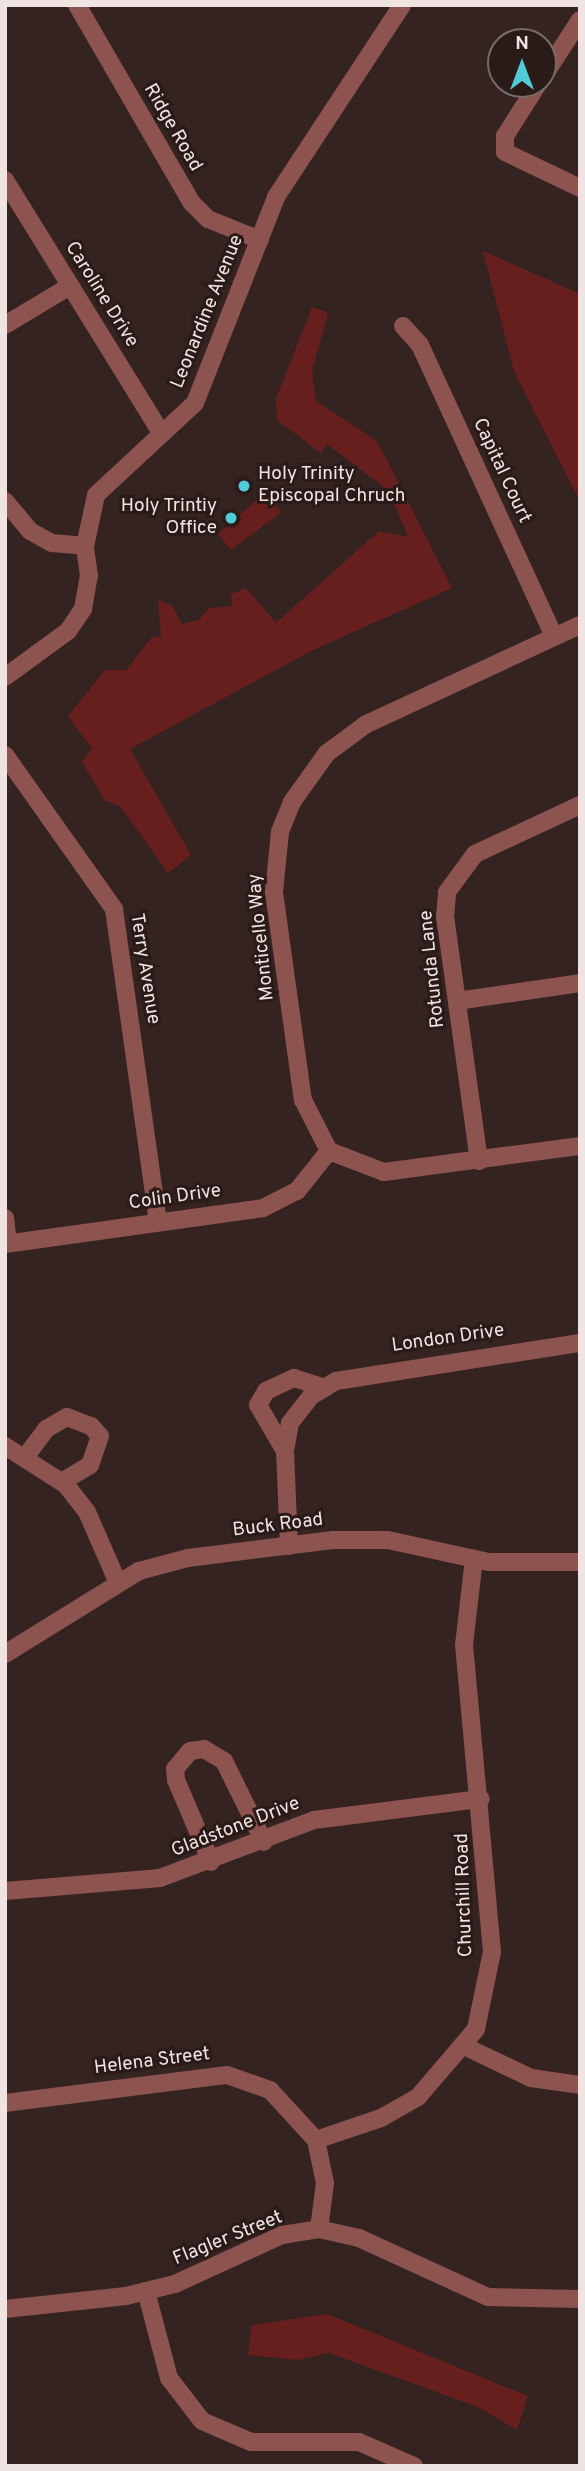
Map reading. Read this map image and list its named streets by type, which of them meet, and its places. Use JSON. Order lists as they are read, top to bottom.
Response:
{
  "streets": {
    "street": [
      "Ridge Road",
      "Caroline Drive",
      "Leonardine Avenue",
      "Capital Court",
      "Monticello Way",
      "Terry Avenue",
      "Rotunda Lane",
      "Colin Drive",
      "London Drive",
      "Buck Road",
      "Gladstone Drive",
      "Churchill Road",
      "Helena Street",
      "Flagler Street"
    ]
  },
  "crossings": [
    ["Ridge Road", "Leonardine Avenue"],
    ["Caroline Drive", "Leonardine Avenue"],
    ["Capital Court", "Monticello Way"],
    ["Monticello Way", "Colin Drive"],
    ["Terry Avenue", "Colin Drive"],
    ["London Drive", "Buck Road"],
    ["Buck Road", "Churchill Road"],
    ["Gladstone Drive", "Churchill Road"],
    ["Churchill Road", "Helena Street"]
  ],
  "places": ["Holy Trinity Episcopal Chruch", "Holy Trintiy Office"],
  "north": "top"
}
